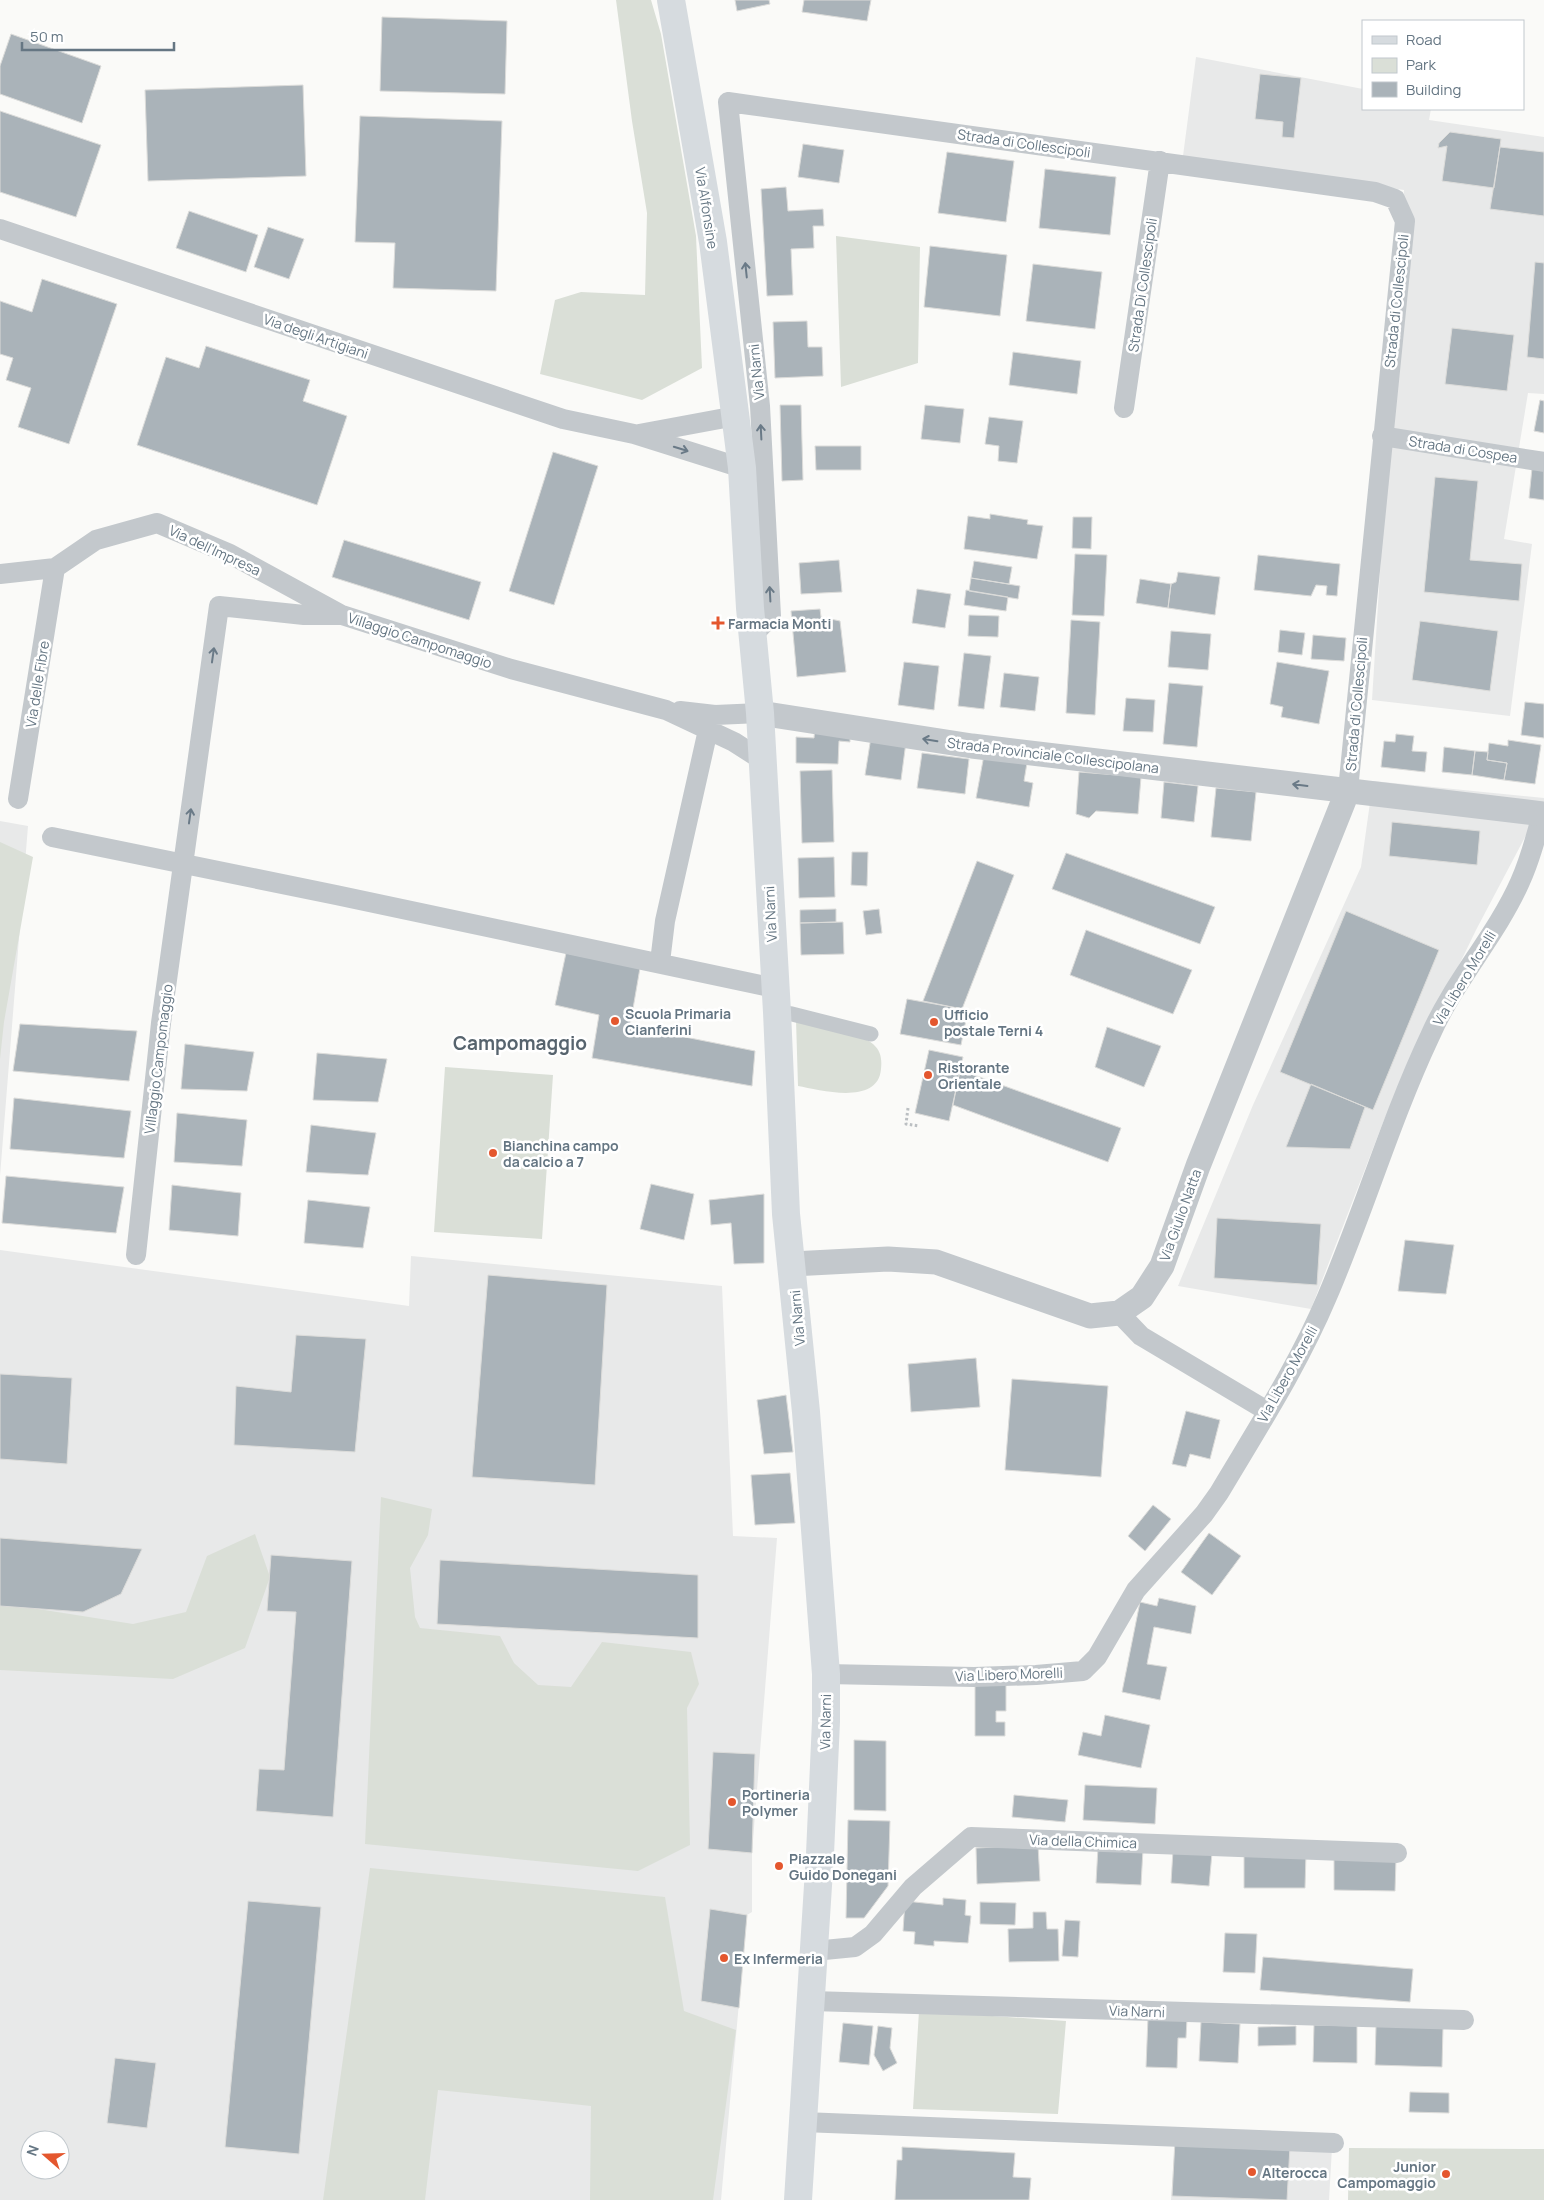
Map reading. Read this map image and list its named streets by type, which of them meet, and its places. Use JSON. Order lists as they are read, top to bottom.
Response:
{
  "streets": {
    "main road": ["Via Alfonsine", "Via Narni"],
    "street": [
      "Strada di Collescipoli",
      "Strada Di Collescipoli",
      "Via degli Artigiani",
      "Strada di Cospea",
      "Via dell'Impresa",
      "Villaggio Campomaggio",
      "Via delle Fibre",
      "Strada Provinciale Collescipolana",
      "Via Libero Morelli",
      "Via Giulio Natta",
      "Via della Chimica"
    ]
  },
  "crossings": [
    ["Strada di Collescipoli", "Strada Di Collescipoli"],
    ["Strada di Collescipoli", "Via Narni"],
    ["Strada di Collescipoli", "Strada di Cospea"],
    ["Strada di Collescipoli", "Strada Provinciale Collescipolana"],
    ["Strada di Collescipoli", "Via Libero Morelli"],
    ["Strada di Collescipoli", "Via Giulio Natta"],
    ["Via Alfonsine", "Via degli Artigiani"],
    ["Via Alfonsine", "Via Narni"],
    ["Via degli Artigiani", "Via Narni"],
    ["Via Narni", "Villaggio Campomaggio"],
    ["Via Narni", "Strada Provinciale Collescipolana"],
    ["Via Narni", "Via Libero Morelli"],
    ["Via Narni", "Via della Chimica"],
    ["Via dell'Impresa", "Villaggio Campomaggio"],
    ["Via dell'Impresa", "Via delle Fibre"],
    ["Villaggio Campomaggio", "Strada Provinciale Collescipolana"],
    ["Strada Provinciale Collescipolana", "Via Giulio Natta"]
  ],
  "one_way": ["Strada Provinciale Collescipolana"],
  "districts": ["Campomaggio"],
  "places": {
    "health": ["Farmacia Monti"],
    "other": [
      "Scuola Primaria Cianferini",
      "Ufficio postale Terni 4",
      "Ristorante Orientale",
      "Bianchina campo da calcio a 7",
      "Portineria Polymer",
      "Piazzale Guido Donegani",
      "Ex Infermeria",
      "Alterocca",
      "Junior Campomaggio"
    ]
  },
  "legend": ["Road", "Park", "Building"],
  "scale_bar": "50 m",
  "north": "left"
}
